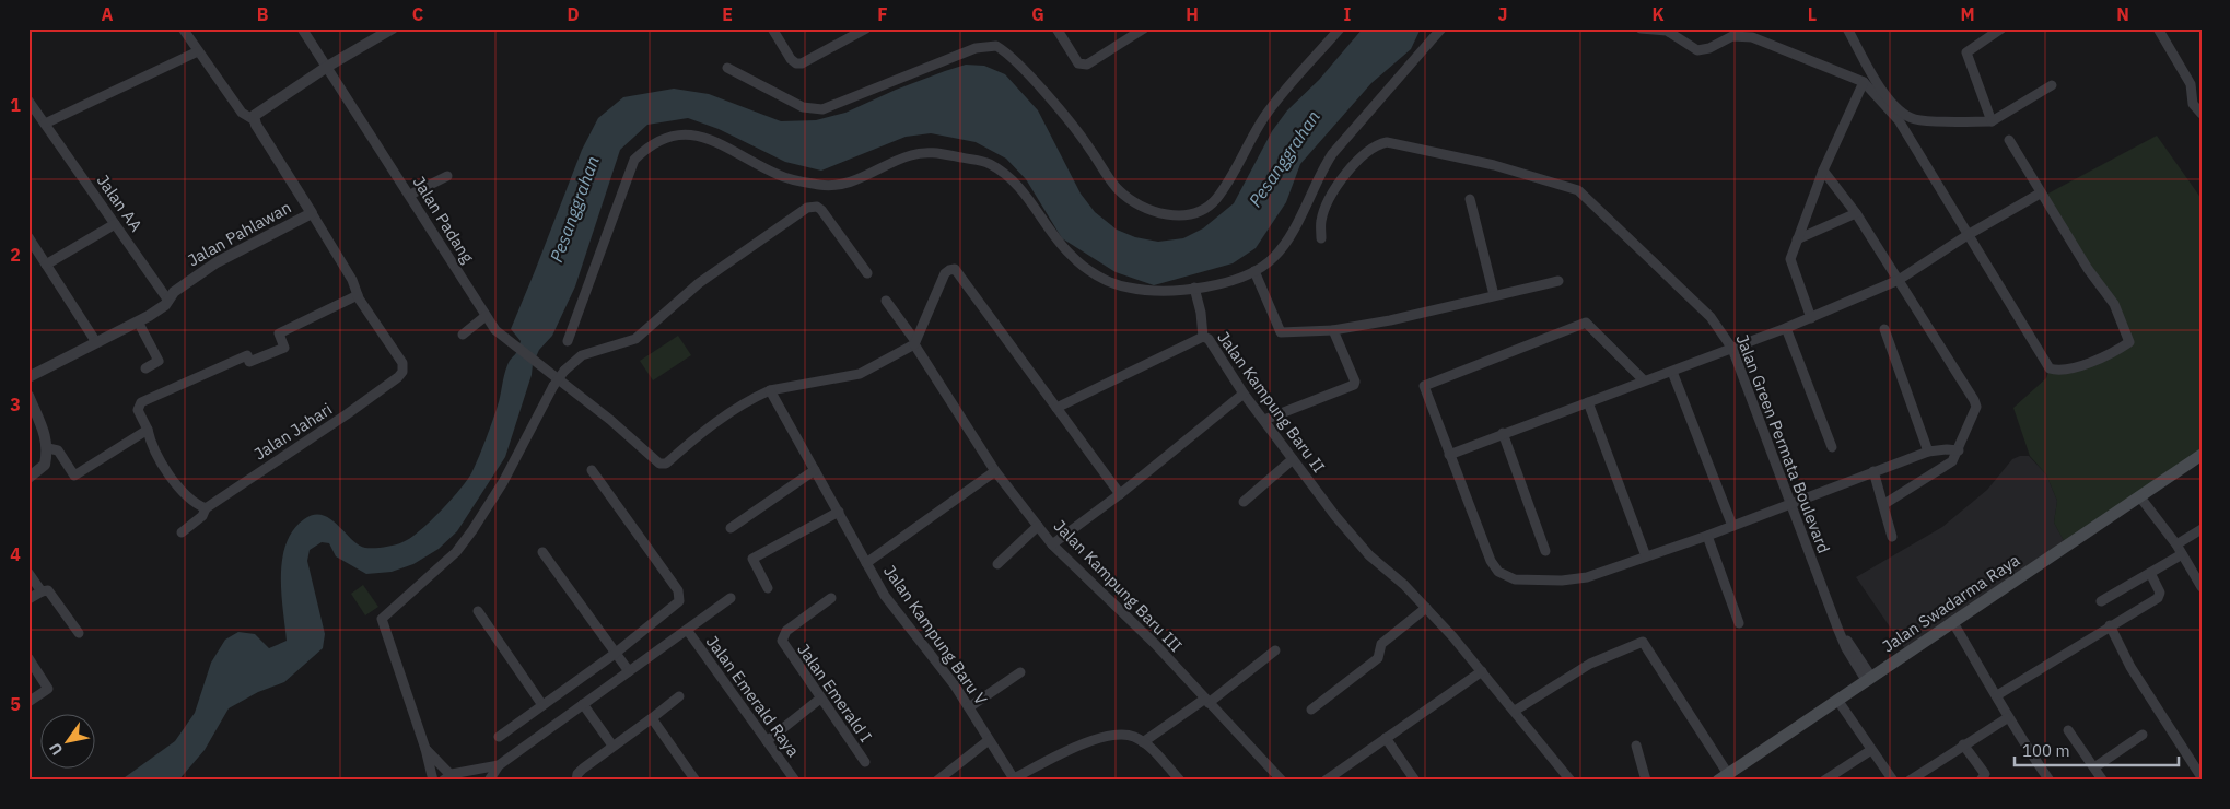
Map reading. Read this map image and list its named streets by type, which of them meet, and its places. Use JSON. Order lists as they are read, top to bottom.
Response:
{
  "streets": {
    "main road": ["Jalan Swadarma Raya"],
    "street": [
      "Jalan AA",
      "Jalan Padang",
      "Jalan Pahlawan",
      "Jalan Kampung Baru II",
      "Jalan Jahari",
      "Jalan Green Permata Boulevard",
      "Jalan Kampung Baru III",
      "Jalan Kampung Baru V",
      "Jalan Emerald I",
      "Jalan Emerald Raya"
    ]
  },
  "crossings": [
    ["Jalan AA", "Jalan Pahlawan"],
    ["Jalan Padang", "Jalan Kampung Baru V"],
    ["Jalan Pahlawan", "Jalan Jahari"],
    ["Jalan Green Permata Boulevard", "Jalan Swadarma Raya"]
  ],
  "water": ["Pesanggrahan"],
  "scale_bar": "100 m",
  "north": "bottom left",
  "grid": {
    "columns": [
      "A",
      "B",
      "C",
      "D",
      "E",
      "F",
      "G",
      "H",
      "I",
      "J",
      "K",
      "L",
      "M",
      "N"
    ],
    "rows": [
      "1",
      "2",
      "3",
      "4",
      "5"
    ]
  }
}
